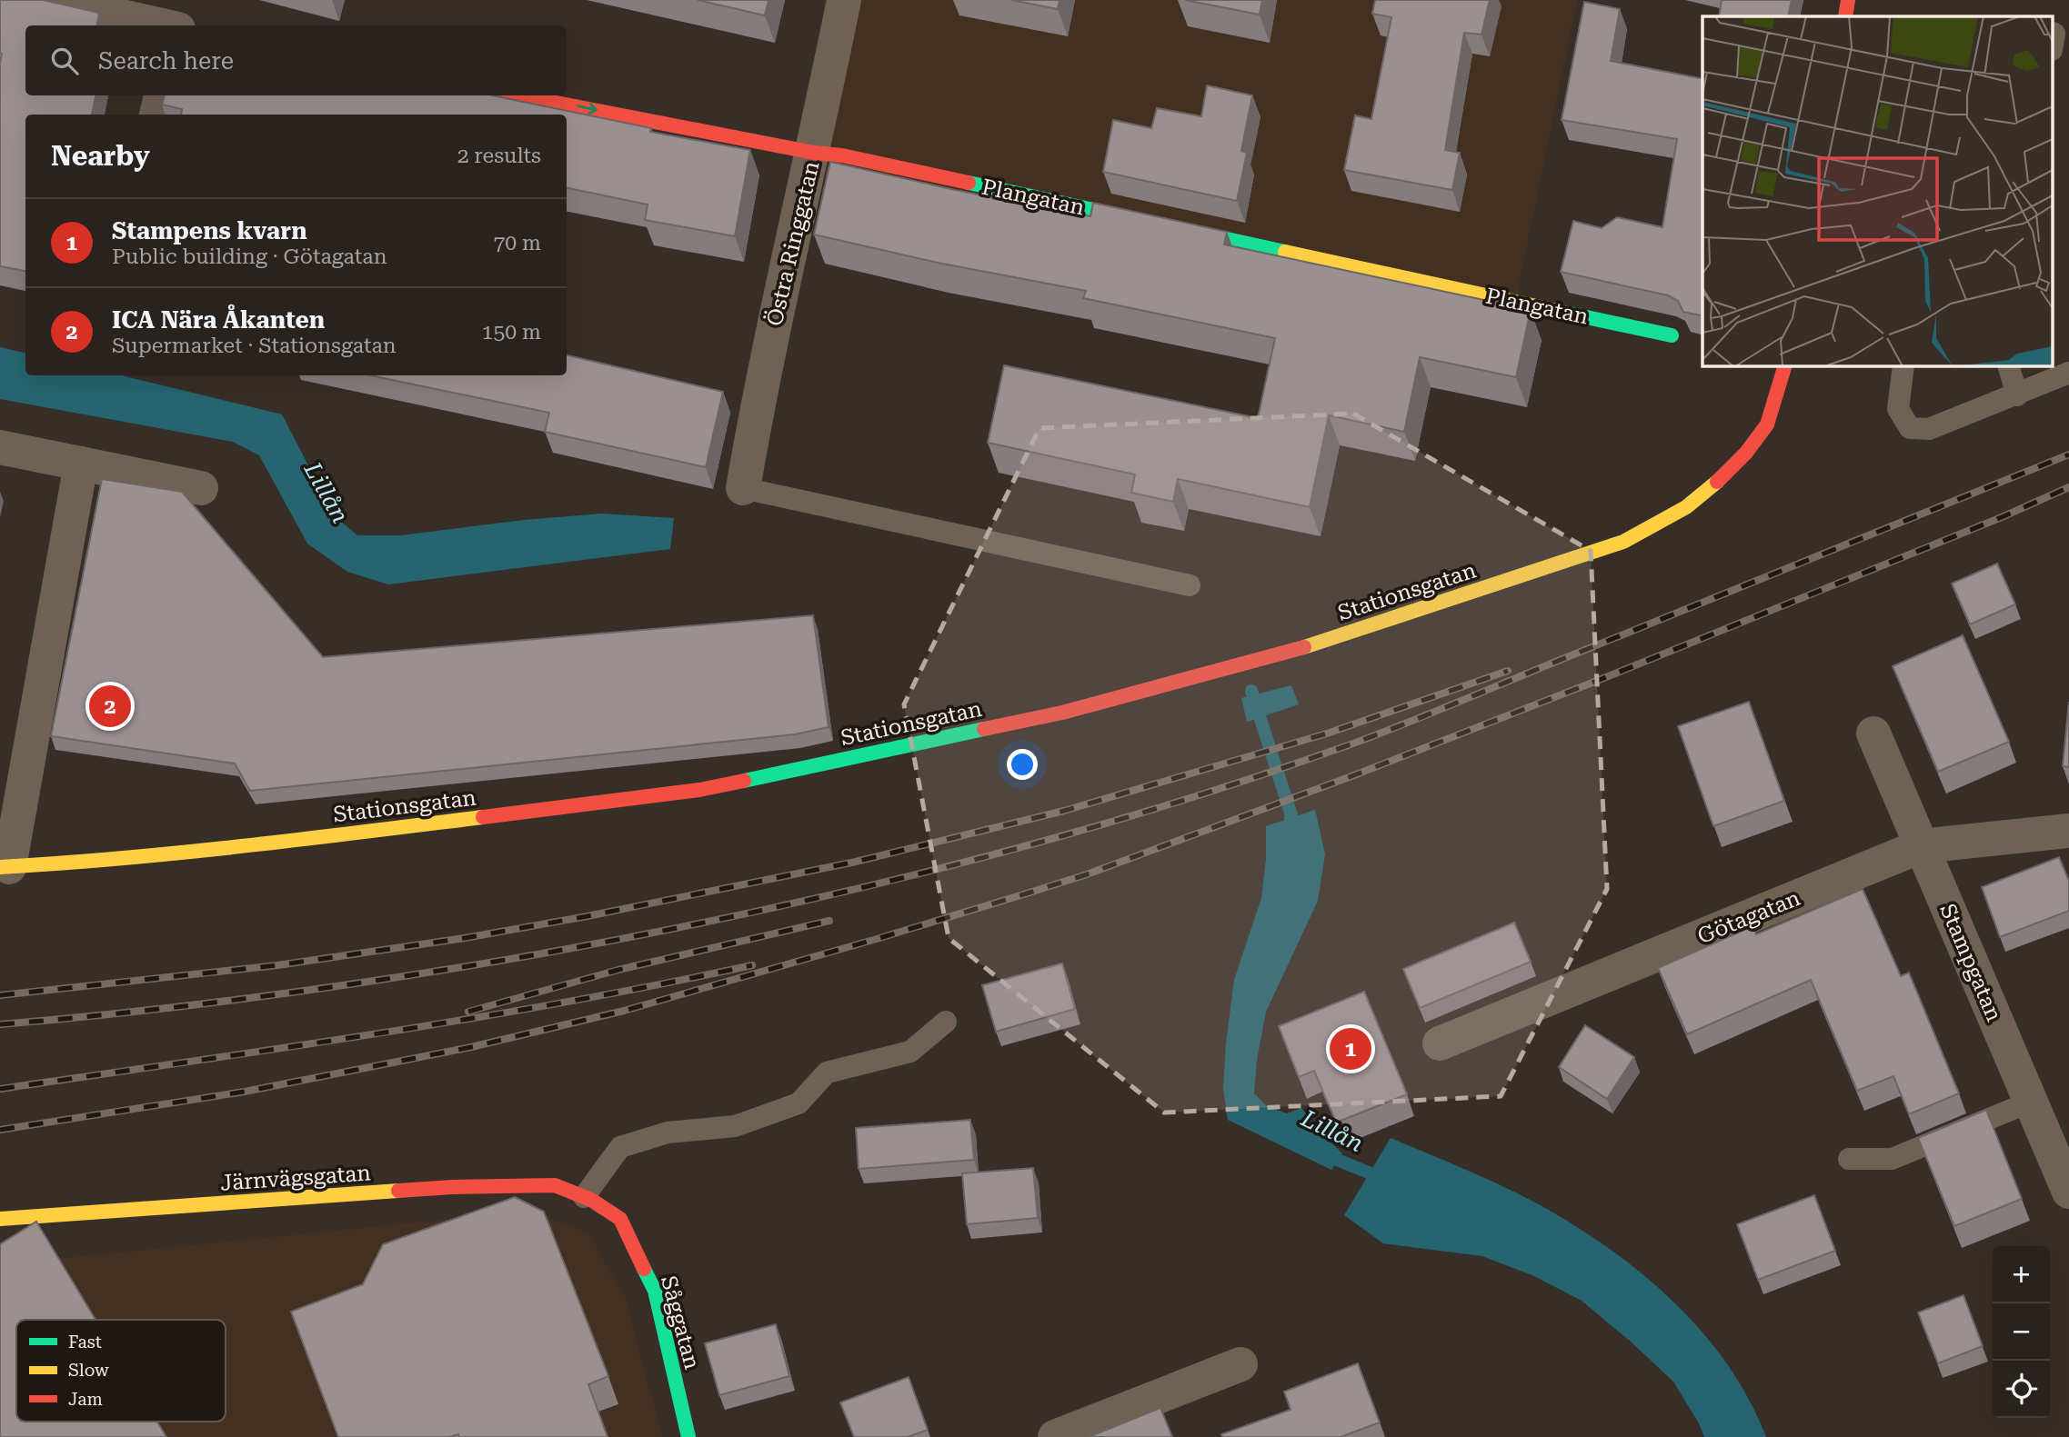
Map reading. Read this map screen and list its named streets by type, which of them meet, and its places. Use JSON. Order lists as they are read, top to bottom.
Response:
{
  "streets": {
    "street": [
      "Plangatan",
      "Östra Ringgatan",
      "Stationsgatan",
      "Götagatan",
      "Stampgatan",
      "Järnvägsgatan",
      "Såggatan"
    ]
  },
  "crossings": [
    ["Plangatan", "Östra Ringgatan"],
    ["Götagatan", "Stampgatan"],
    ["Järnvägsgatan", "Såggatan"]
  ],
  "water": ["Lillån"],
  "legend": ["Fast", "Slow", "Jam"],
  "page": {
    "search": "Search here",
    "heading": ["Nearby", "2 results"],
    "list": [
      {
        "mark": "1",
        "name": "Stampens kvarn",
        "note": "Public building · Götagatan",
        "value": "70 m"
      },
      {
        "mark": "2",
        "name": "ICA Nära Åkanten",
        "note": "Supermarket · Stationsgatan",
        "value": "150 m"
      }
    ],
    "pins": ["2", "1"],
    "map_buttons": ["+", "−"]
  }
}
